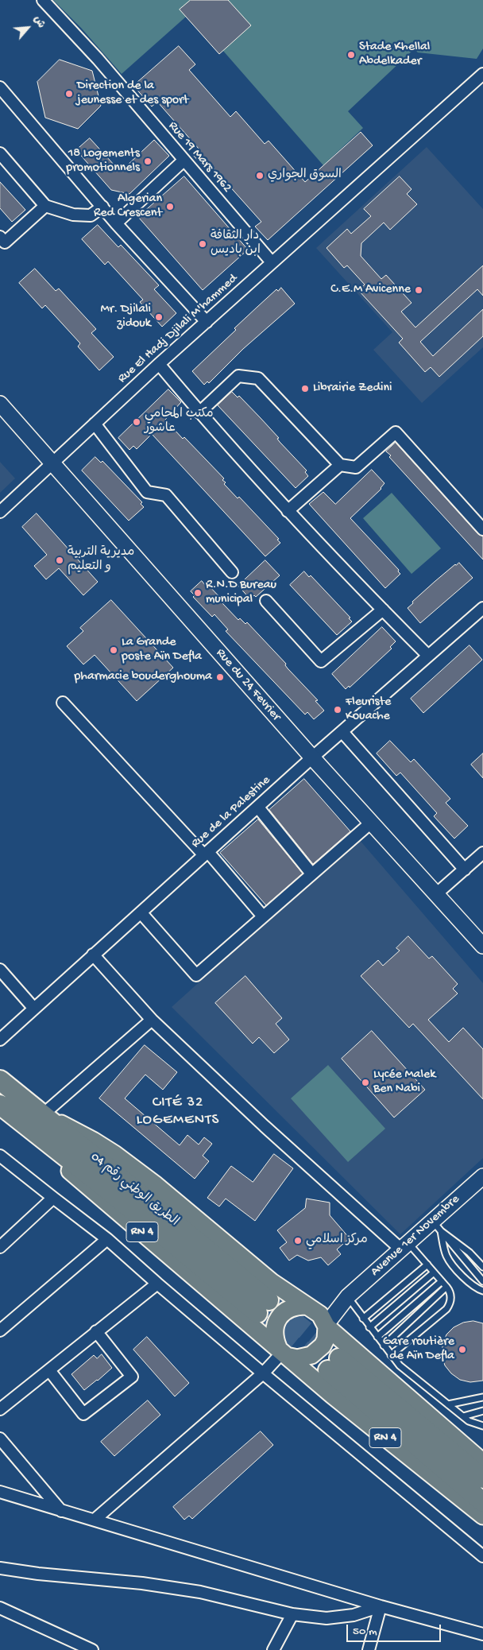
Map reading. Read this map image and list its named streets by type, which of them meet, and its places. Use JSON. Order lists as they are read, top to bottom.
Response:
{
  "streets": {
    "highway": ["الطريق الوطني رقم 04", "RN 4"],
    "street": [
      "Rue 19 Mars 1962",
      "Rue El Hadj Djilali M'hammed",
      "Rue du 24 Fevrier",
      "Rue de la Palestine",
      "Avenue 1er Novembre"
    ]
  },
  "crossings": [
    ["Rue 19 Mars 1962", "Rue El Hadj Djilali M'hammed"],
    ["Rue El Hadj Djilali M'hammed", "Rue du 24 Fevrier"],
    ["Rue du 24 Fevrier", "Rue de la Palestine"],
    ["الطريق الوطني رقم 04", "RN 4"],
    ["RN 4", "Avenue 1er Novembre"]
  ],
  "districts": ["CITÉ 32 LOGEMENTS"],
  "places": [
    "Stade Khellal Abdelkader",
    "Direction de la jeunesse et des sport",
    "18 Logements promotionnels",
    "السوق الجواري",
    "Algerian Red Crescent",
    "دار الثقافة ابن باديس",
    "C.E.M Avicenne",
    "Mr. Djilali zidouk",
    "Librairie Zedini",
    "مكتب المحامي عاشور",
    "مديرية التربية و التعليم",
    "R.N.D Bureau municipal",
    "La Grande poste Aïn Defla",
    "pharmacie bouderghouma",
    "Fleuriste Kouache",
    "Lycée Malek Ben Nabi",
    "مركز اسلامي",
    "Gare routière de Aïn Defla"
  ],
  "scale_bar": "50 m",
  "north": "top right"
}
